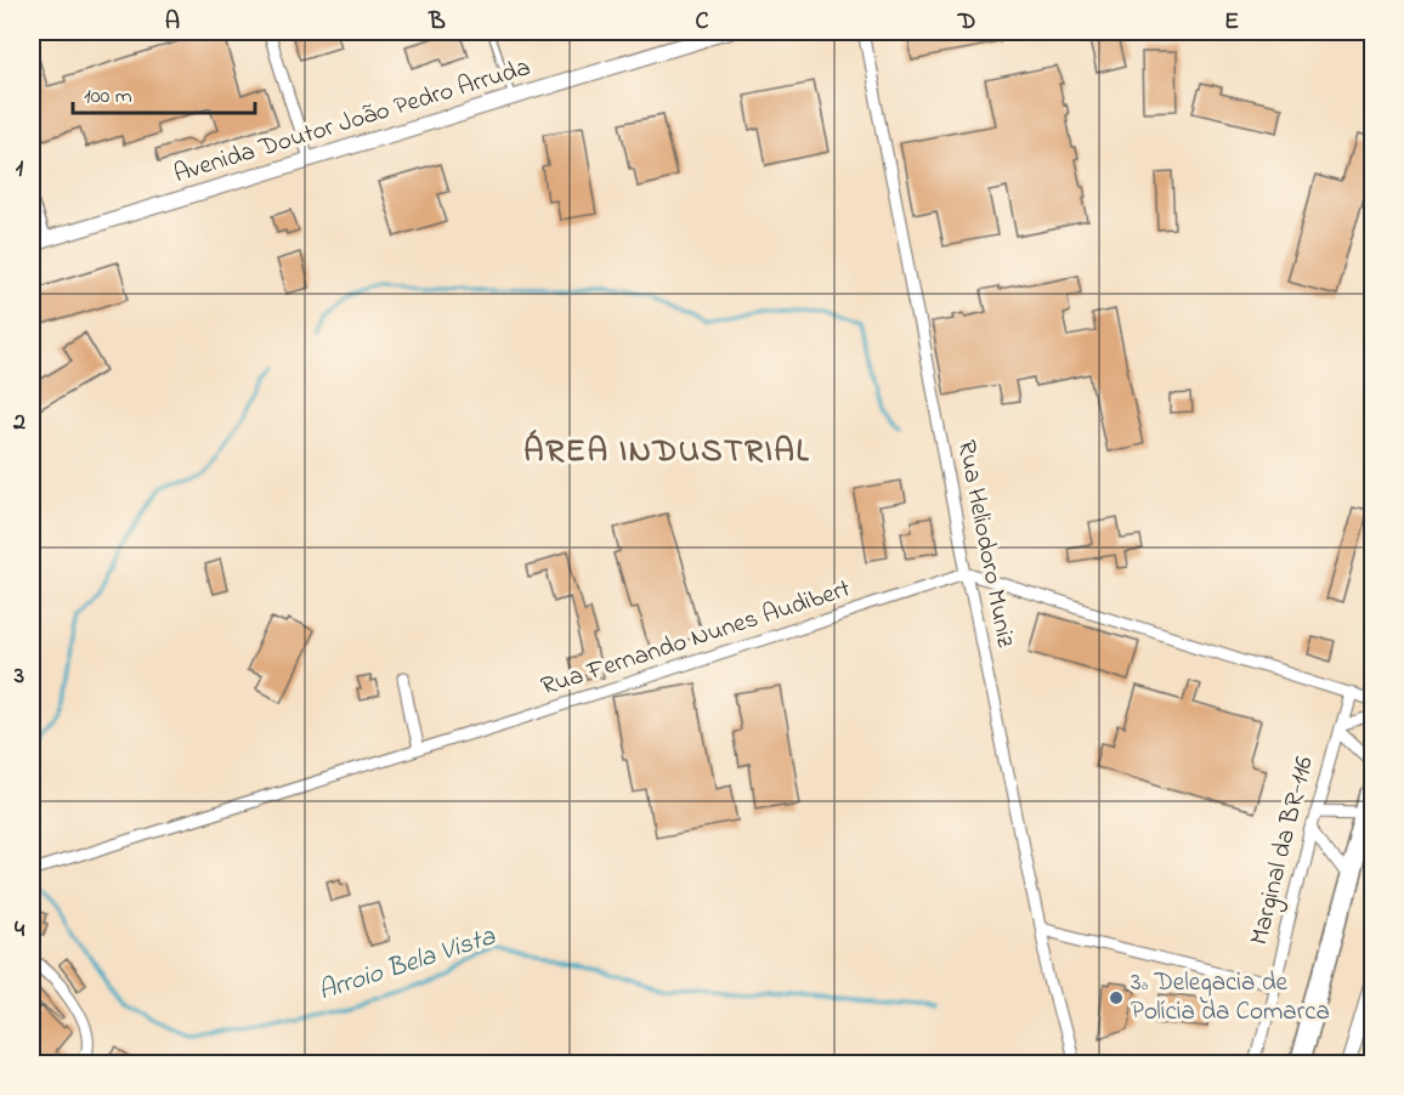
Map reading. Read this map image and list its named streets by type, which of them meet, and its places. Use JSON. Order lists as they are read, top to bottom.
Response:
{
  "streets": {
    "main road": ["Avenida Doutor João Pedro Arruda"],
    "street": ["Rua Heliodoro Muniz", "Rua Fernando Nunes Audibert", "Marginal da BR-116"]
  },
  "crossings": [
    ["Rua Heliodoro Muniz", "Rua Fernando Nunes Audibert"]
  ],
  "districts": ["ÁREA INDUSTRIAL"],
  "water": ["Arroio Bela Vista"],
  "places": ["3ª Delegacia de Polícia da Comarca"],
  "scale_bar": "100 m",
  "grid": {
    "columns": [
      "A",
      "B",
      "C",
      "D",
      "E"
    ],
    "rows": [
      "1",
      "2",
      "3",
      "4"
    ]
  }
}
